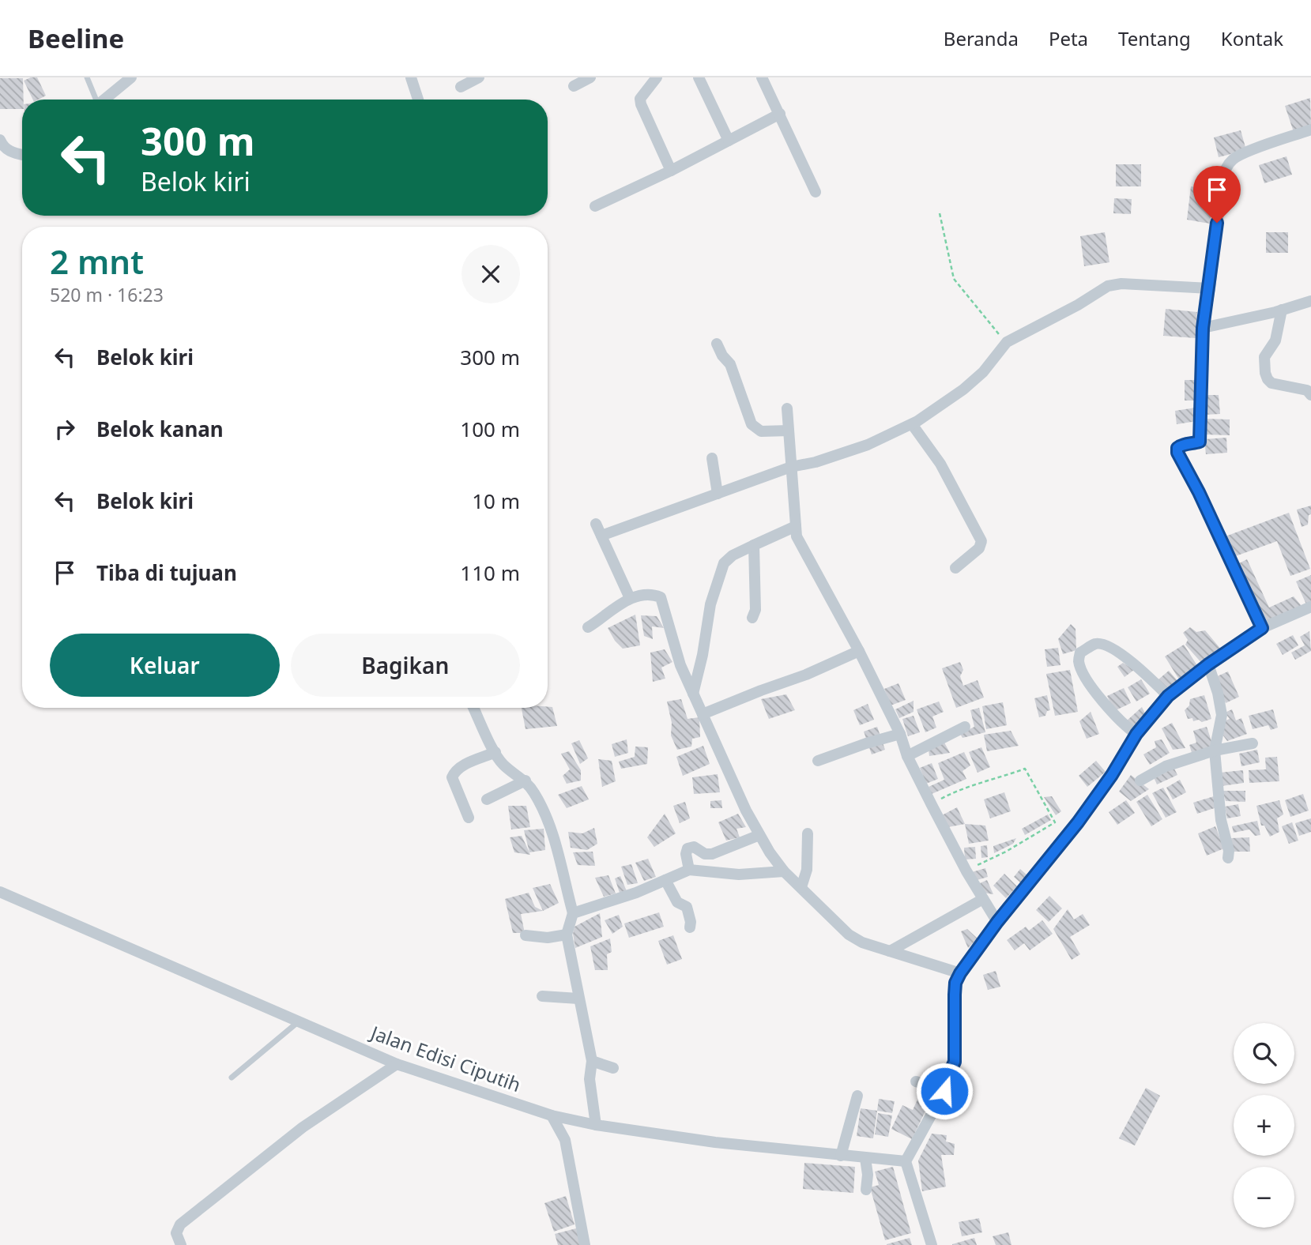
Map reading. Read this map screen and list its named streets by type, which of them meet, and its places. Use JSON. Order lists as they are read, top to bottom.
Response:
{
  "streets": {
    "street": ["Jalan Edisi Ciputih"]
  },
  "page": {
    "header": "Beeline",
    "nav": [
      "Beranda",
      "Peta",
      "Tentang",
      "Kontak"
    ],
    "turn": ["300 m", "Belok kiri"],
    "heading": ["2 mnt", "520 m · 16:23"],
    "list": [
      {
        "name": "Belok kiri",
        "value": "300 m"
      },
      {
        "name": "Belok kanan",
        "value": "100 m"
      },
      {
        "name": "Belok kiri",
        "value": "10 m"
      },
      {
        "name": "Tiba di tujuan",
        "value": "110 m"
      }
    ],
    "buttons": ["Keluar", "Bagikan"],
    "map_buttons": ["+", "−"]
  }
}
